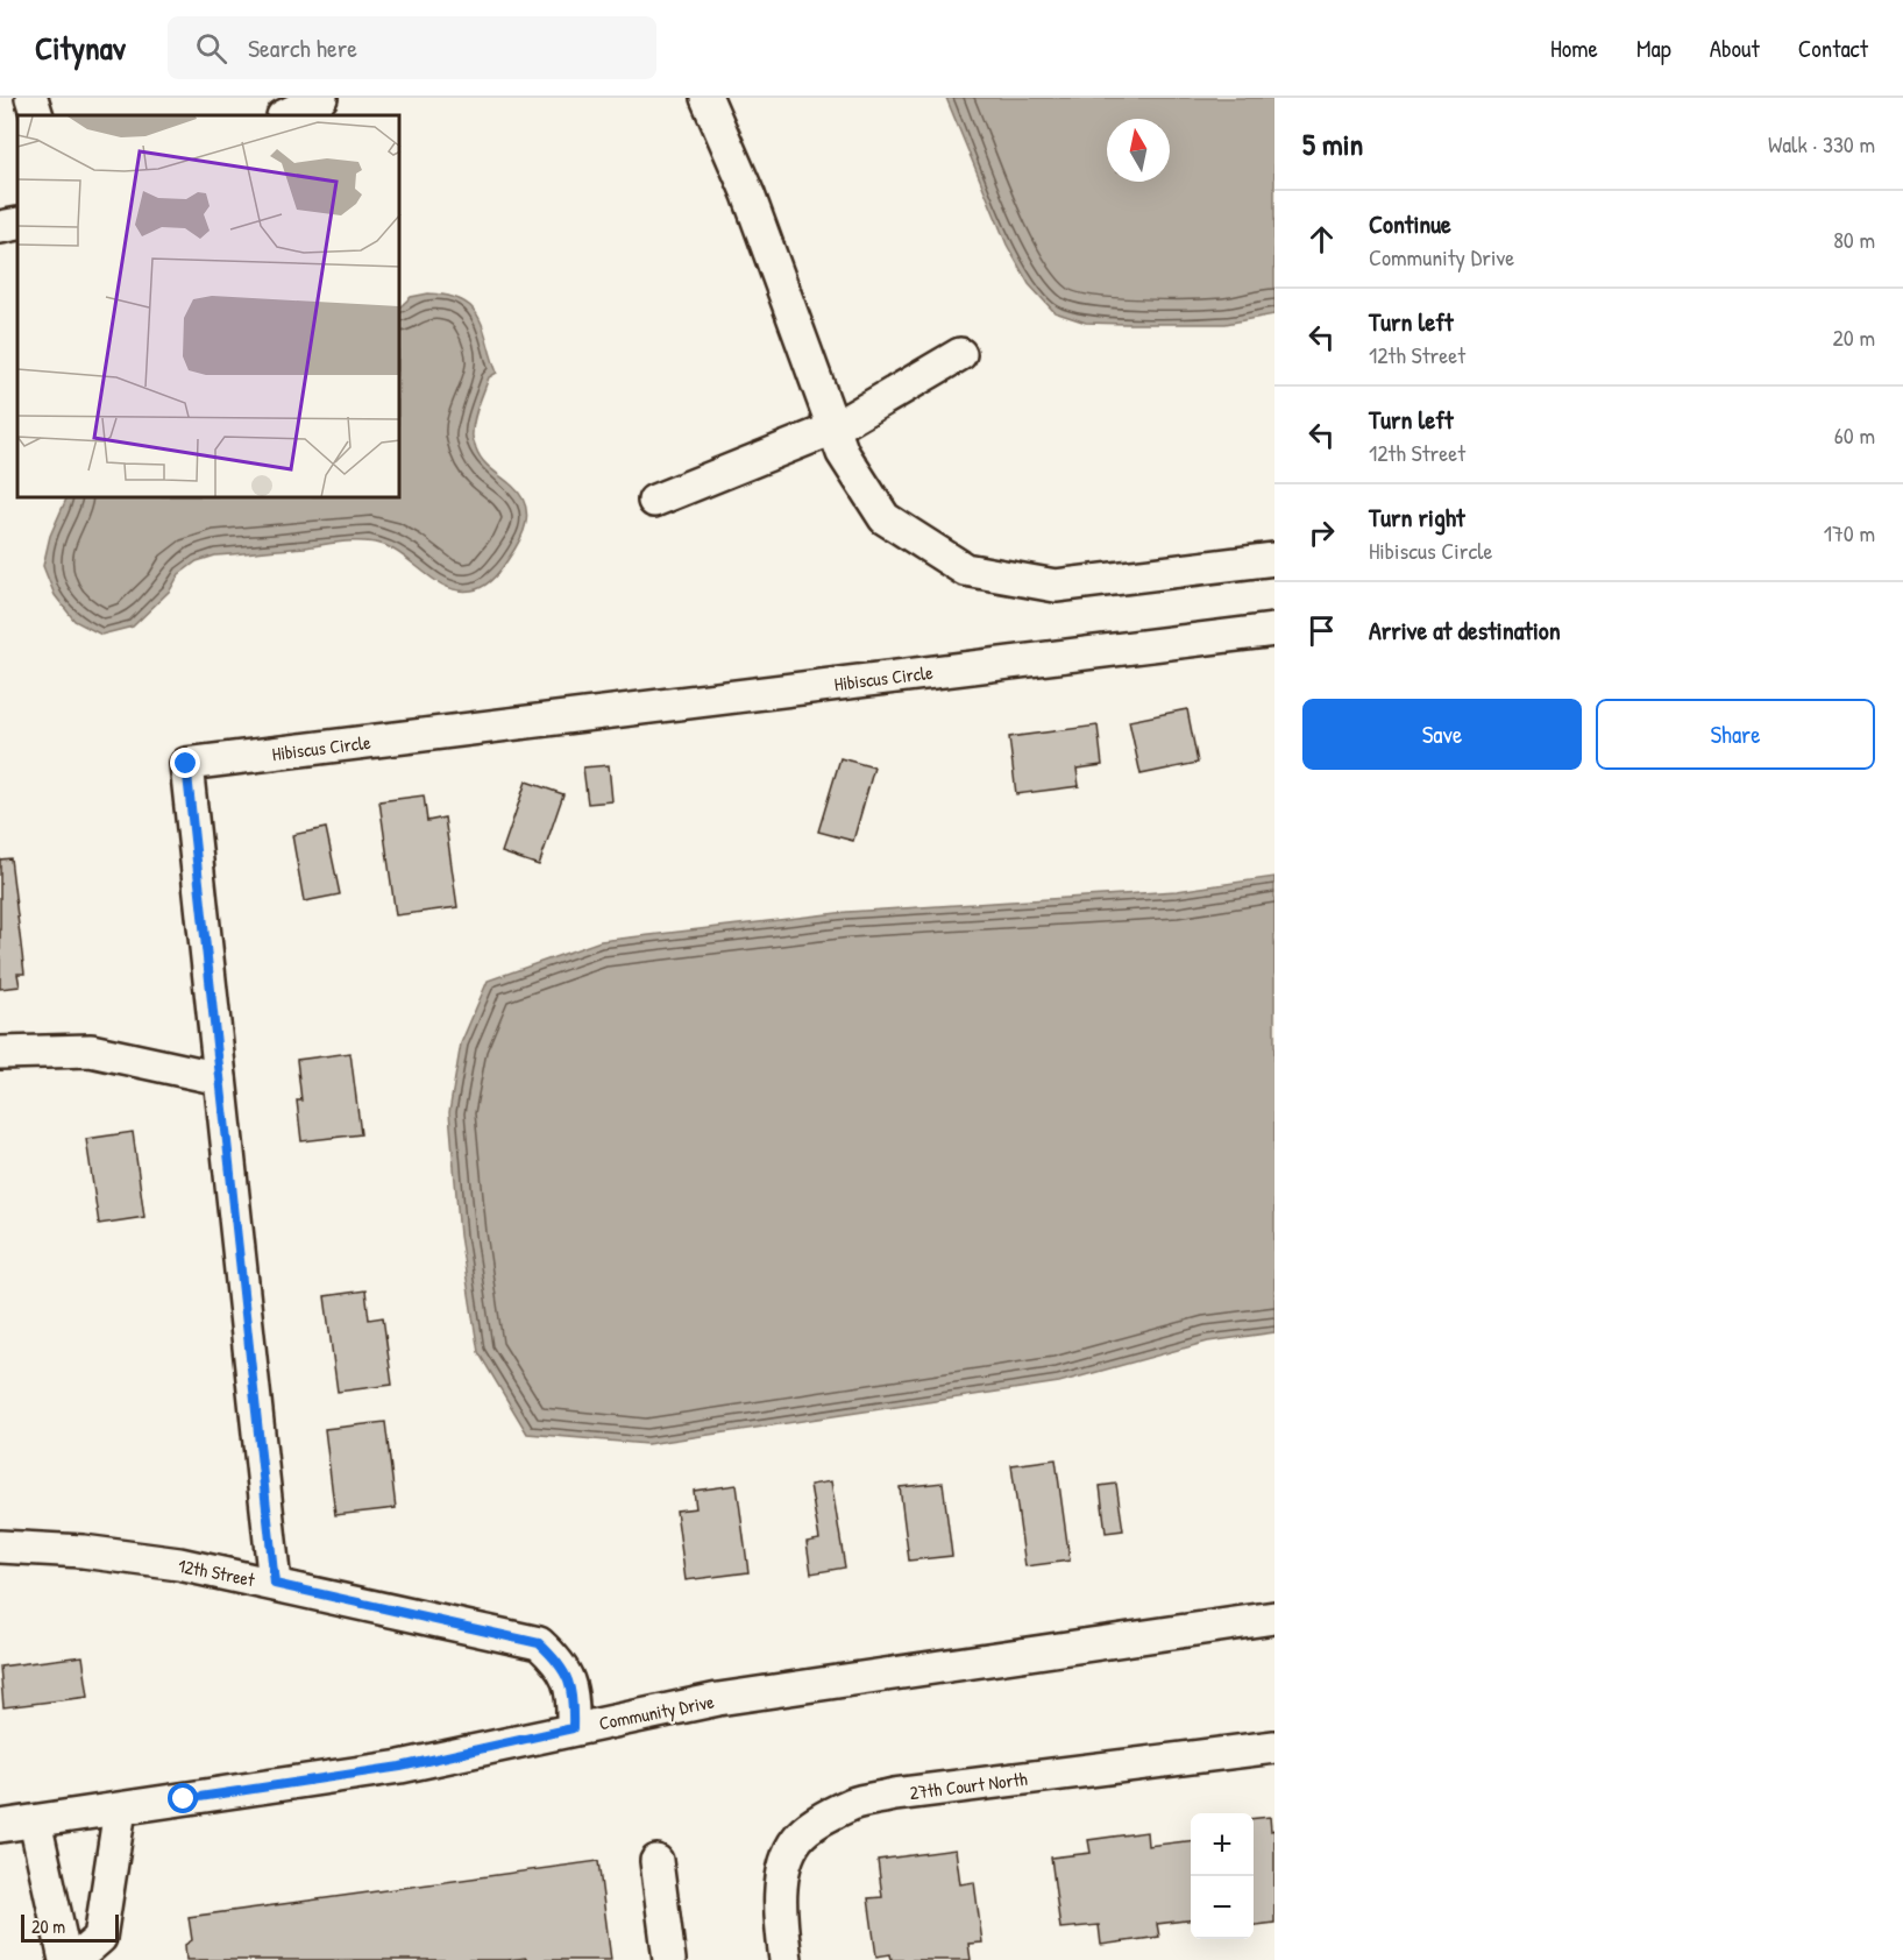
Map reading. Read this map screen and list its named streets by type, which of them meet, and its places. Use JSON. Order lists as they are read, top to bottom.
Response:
{
  "streets": {
    "street": [
      "Hibiscus Circle",
      "12th Street",
      "Community Drive",
      "27th Court North"
    ]
  },
  "crossings": [
    ["Hibiscus Circle", "12th Street"],
    ["12th Street", "Community Drive"]
  ],
  "scale_bar": "20 m",
  "north": "top",
  "page": {
    "header": "Citynav",
    "search": "Search here",
    "nav": [
      "Home",
      "Map",
      "About",
      "Contact"
    ],
    "heading": ["5 min", "Walk · 330 m"],
    "list": [
      ["Continue", "Community Drive", "80 m"],
      ["Turn left", "12th Street", "20 m"],
      ["Turn left", "12th Street", "60 m"],
      ["Turn right", "Hibiscus Circle", "170 m"],
      "Arrive at destination"
    ],
    "buttons": ["Save", "Share"],
    "map_buttons": ["+", "−"],
    "scale": "20 m"
  }
}
